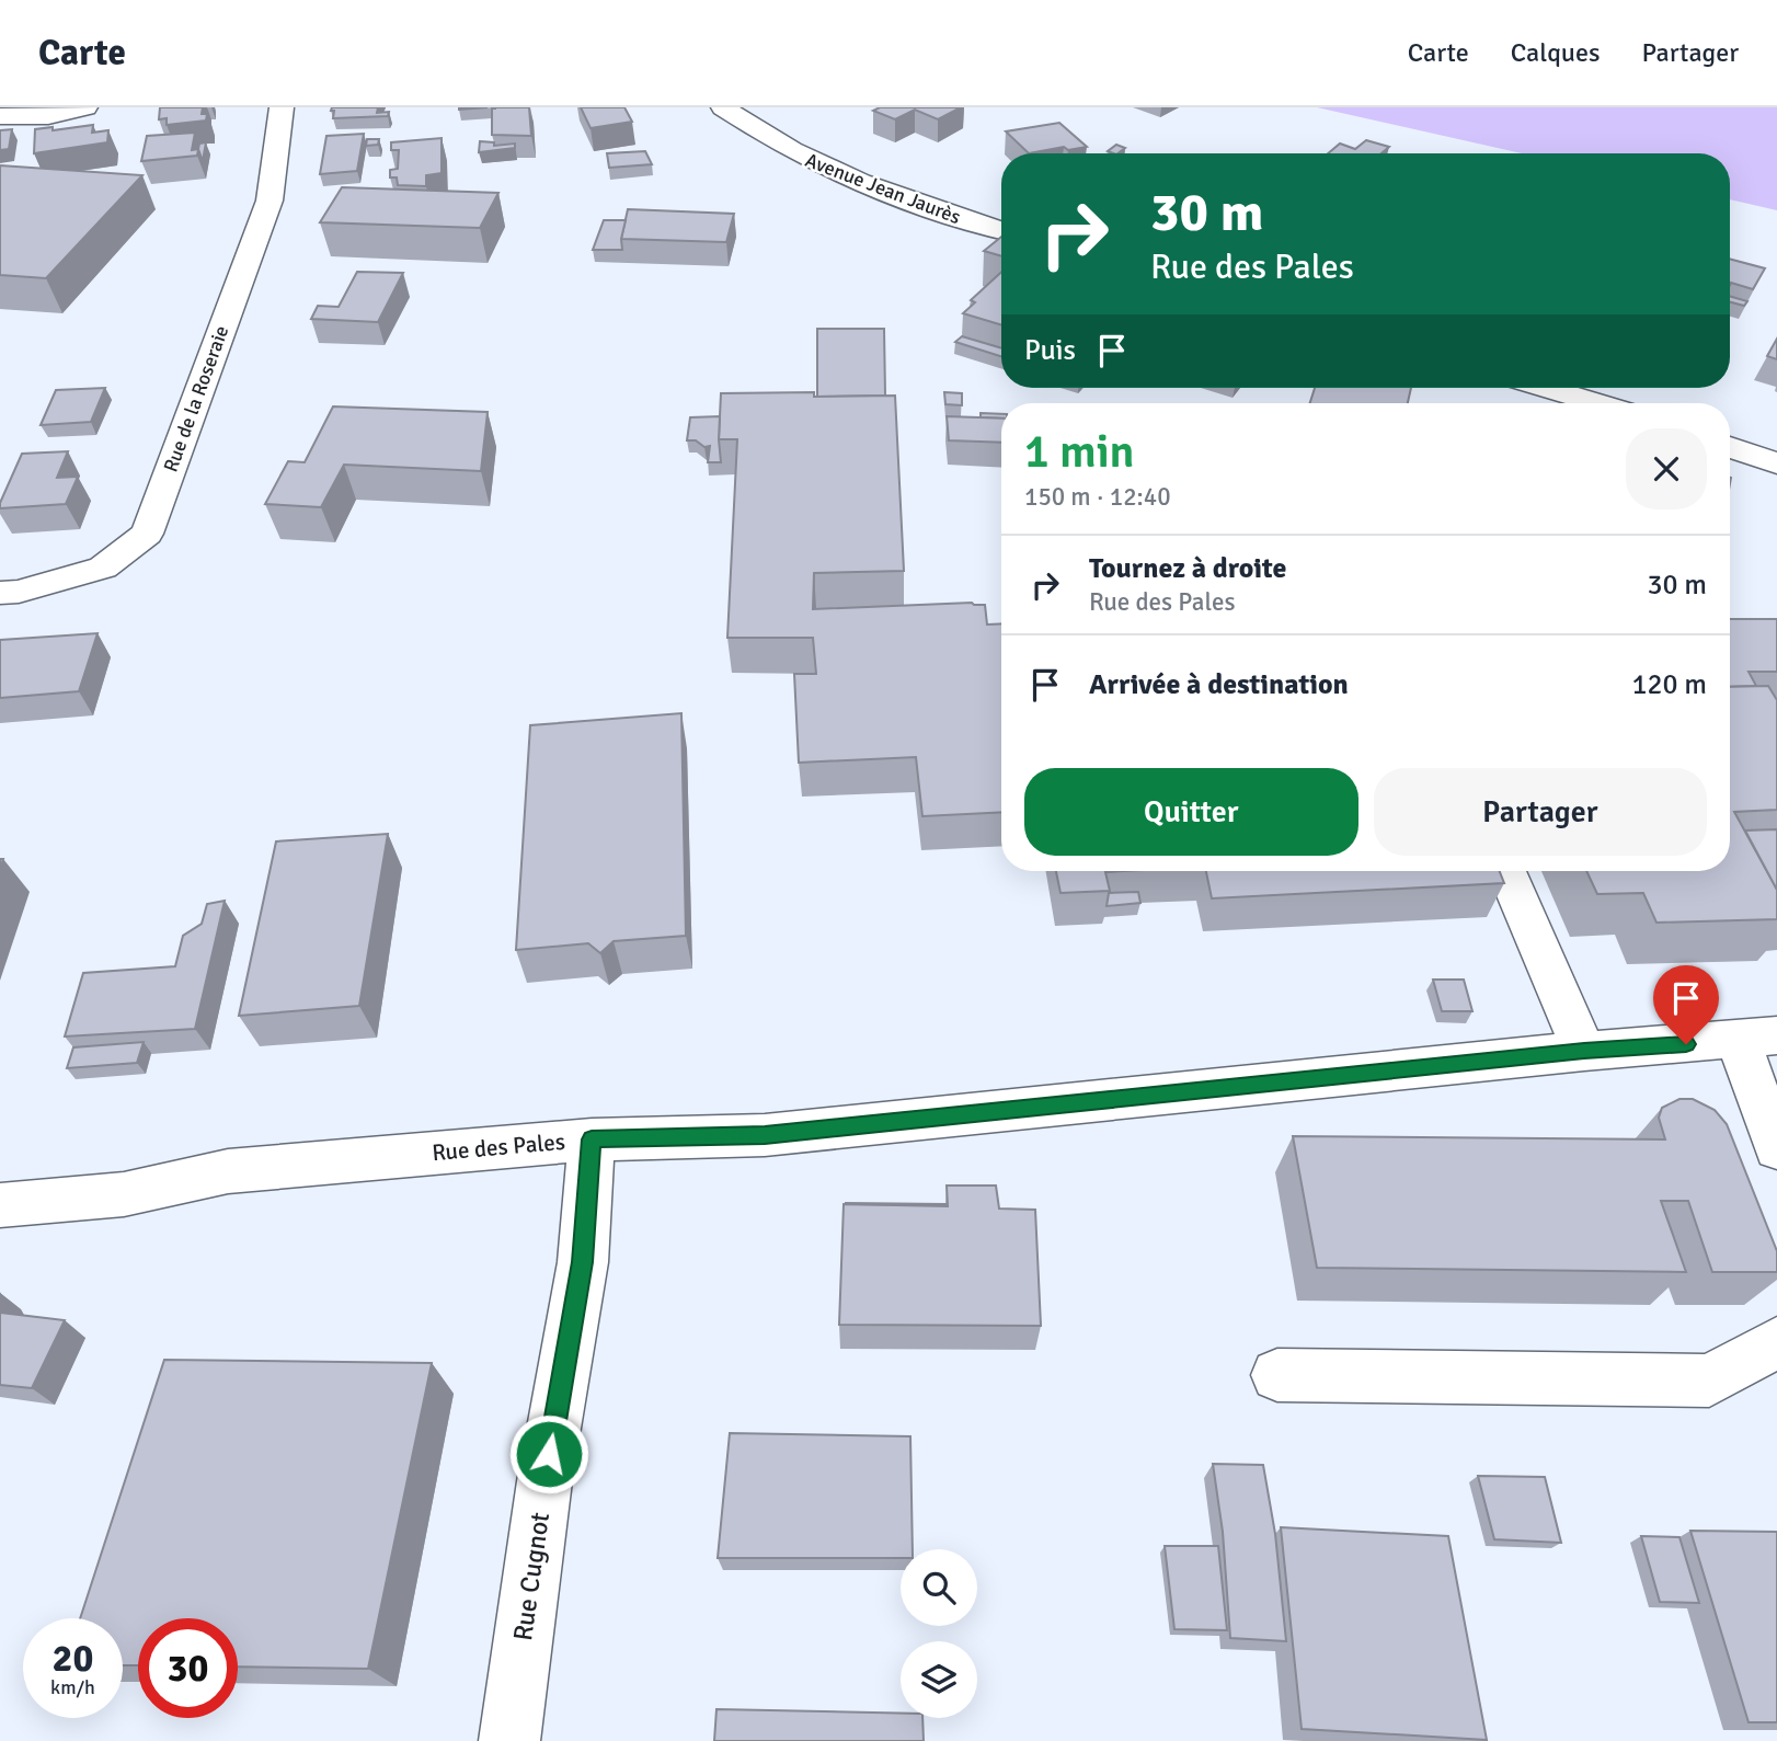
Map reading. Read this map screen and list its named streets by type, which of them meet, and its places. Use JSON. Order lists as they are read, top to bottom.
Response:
{
  "streets": {
    "street": [
      "Avenue Jean Jaurès",
      "Rue de la Roseraie",
      "Rue des Pales",
      "Rue Cugnot"
    ]
  },
  "crossings": [
    ["Rue des Pales", "Rue Cugnot"]
  ],
  "page": {
    "header": "Carte",
    "nav": ["Carte", "Calques", "Partager"],
    "turn": ["30 m", "Rue des Pales"],
    "then": "Puis",
    "heading": ["1 min", "150 m · 12:40"],
    "list": [
      {
        "name": "Tournez à droite",
        "note": "Rue des Pales",
        "value": "30 m"
      },
      {
        "name": "Arrivée à destination",
        "value": "120 m"
      }
    ],
    "buttons": ["Quitter", "Partager"],
    "speed": "20 km/h",
    "limit": "30"
  }
}
